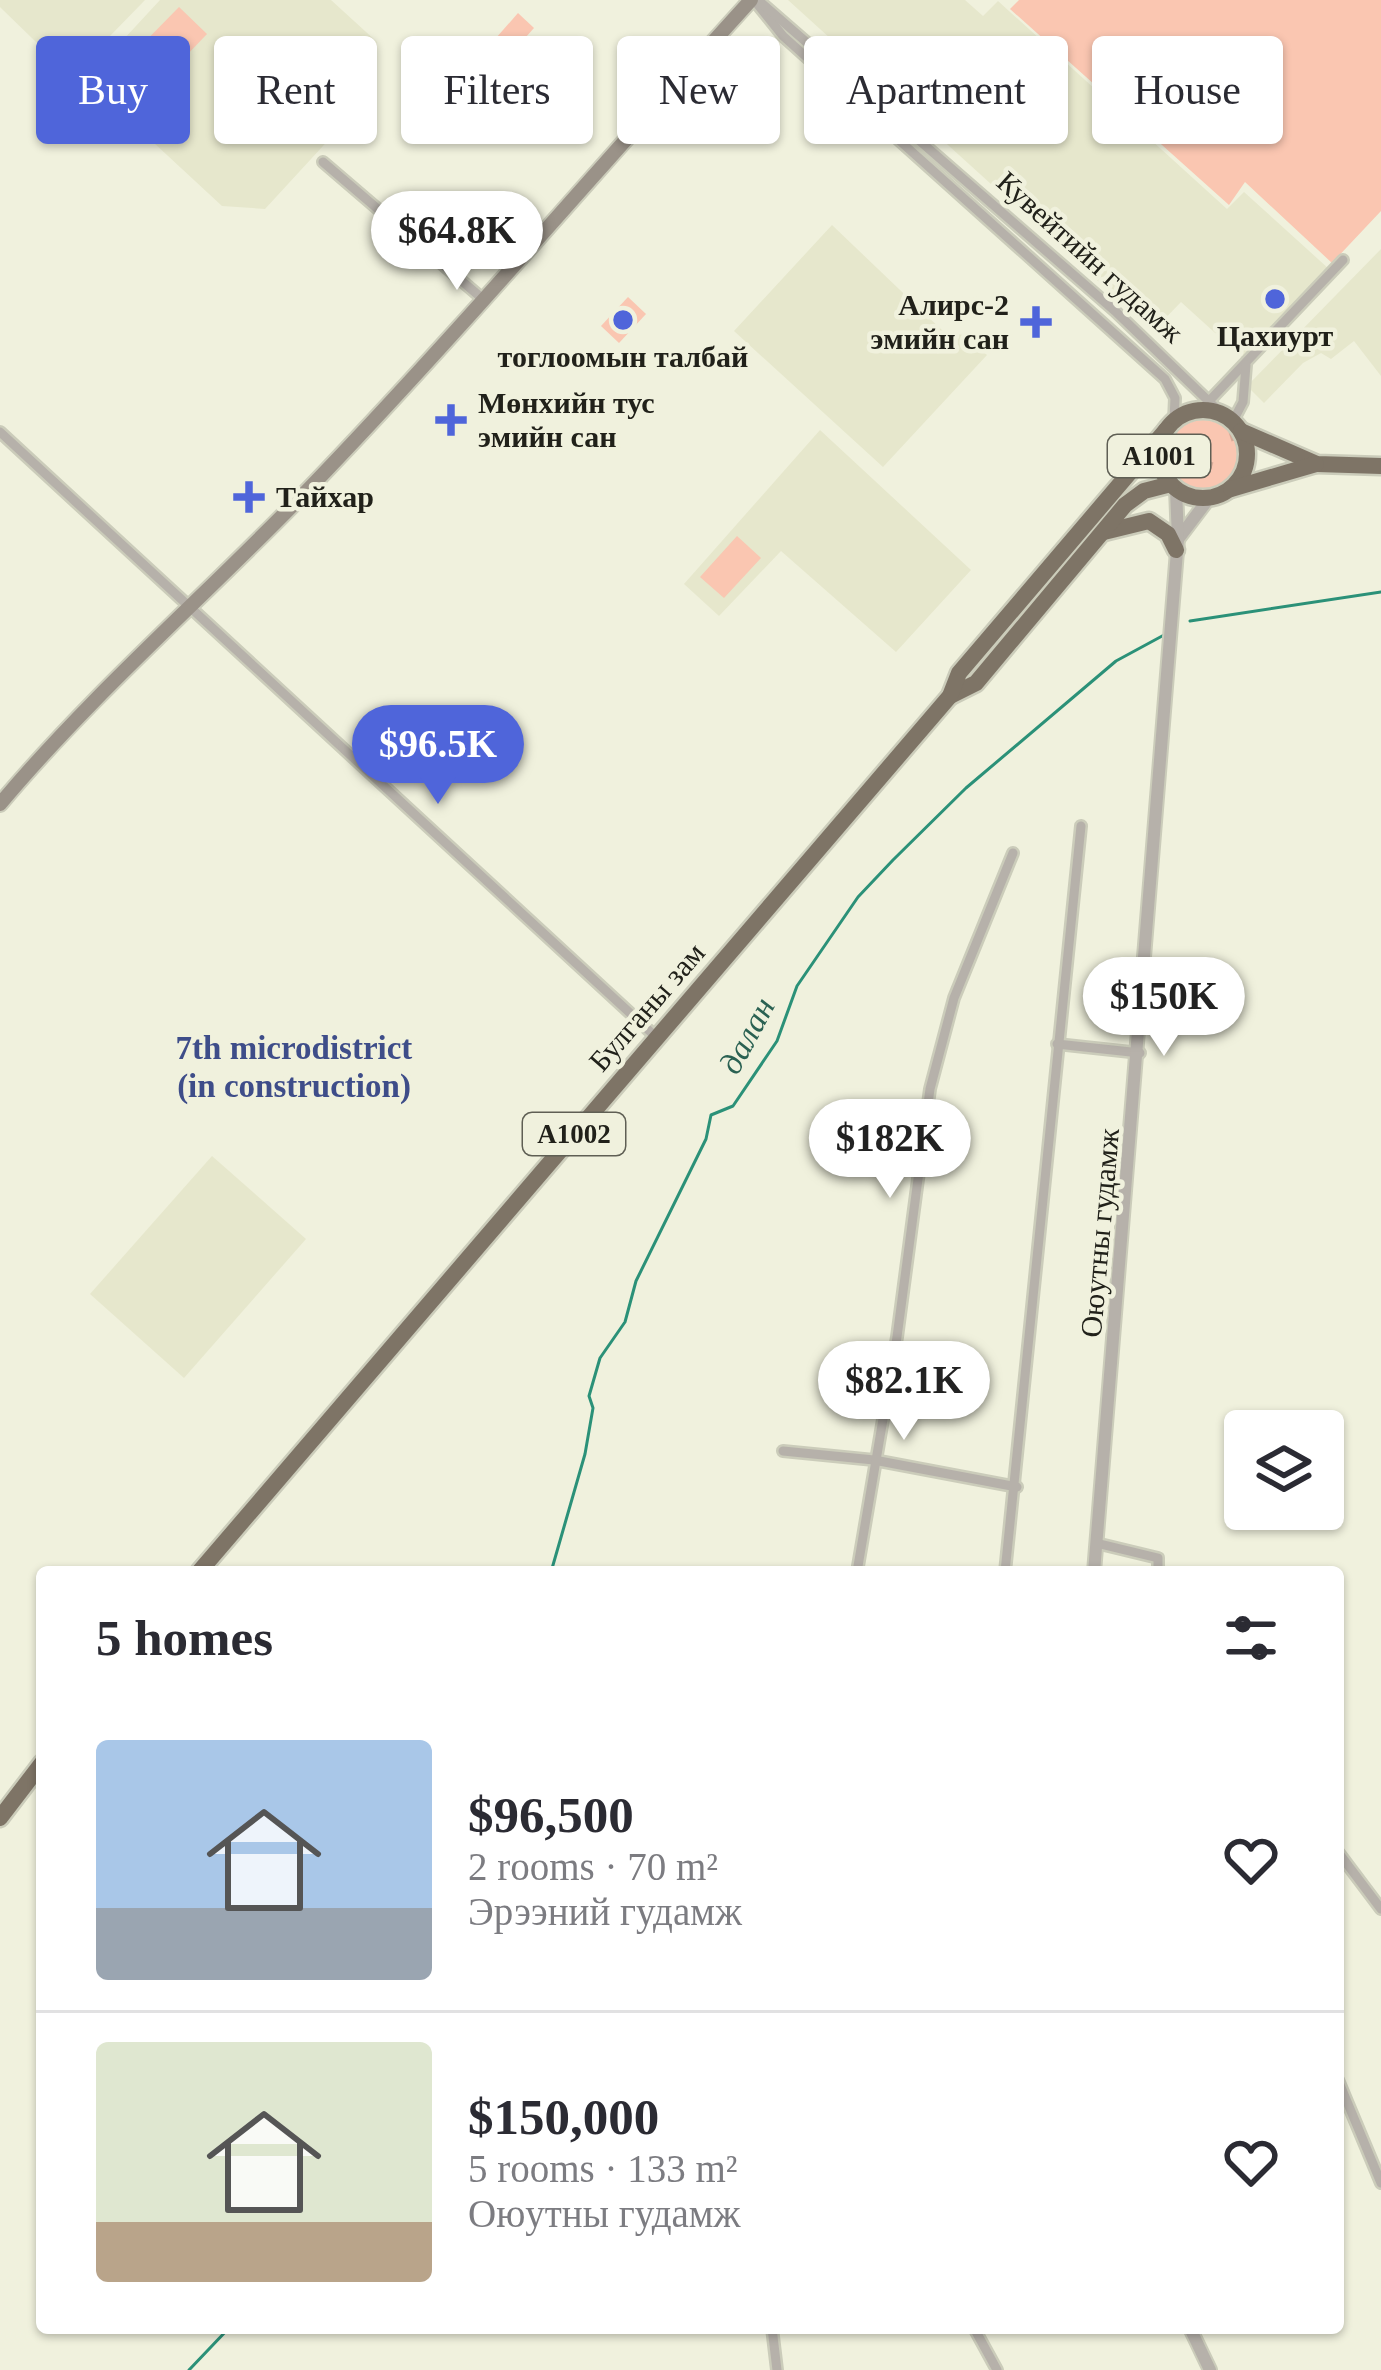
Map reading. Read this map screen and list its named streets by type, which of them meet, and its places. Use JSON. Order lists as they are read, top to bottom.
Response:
{
  "streets": {
    "highway": ["A1001", "Булганы зам", "A1002"],
    "street": ["Кувейтийн гудамж", "Оюутны гудамж"]
  },
  "crossings": [
    ["Кувейтийн гудамж", "A1001"],
    ["Кувейтийн гудамж", "Булганы зам"],
    ["Кувейтийн гудамж", "Оюутны гудамж"],
    ["A1001", "Булганы зам"],
    ["A1001", "Оюутны гудамж"],
    ["Булганы зам", "Оюутны гудамж"]
  ],
  "districts": ["7th microdistrict (in construction)"],
  "water": ["далан"],
  "places": {
    "other": ["Цахиурт", "тоглоомын талбай"],
    "health": ["Aлирс-2 эмийн сан", "Мөнхийн тус эмийн сан", "Тайхар"]
  },
  "page": {
    "chip": [
      "Buy",
      "Rent",
      "Filters",
      "New",
      "Apartment",
      "House"
    ],
    "price": [
      "$64.8K",
      "$96.5K",
      "$150K",
      "$182K",
      "$82.1K"
    ],
    "heading": "5 homes",
    "list": [
      {
        "name": "$96,500",
        "note": "2 rooms · 70 m² · Эрээний гудамж"
      },
      {
        "name": "$150,000",
        "note": "5 rooms · 133 m² · Оюутны гудамж"
      }
    ]
  }
}
